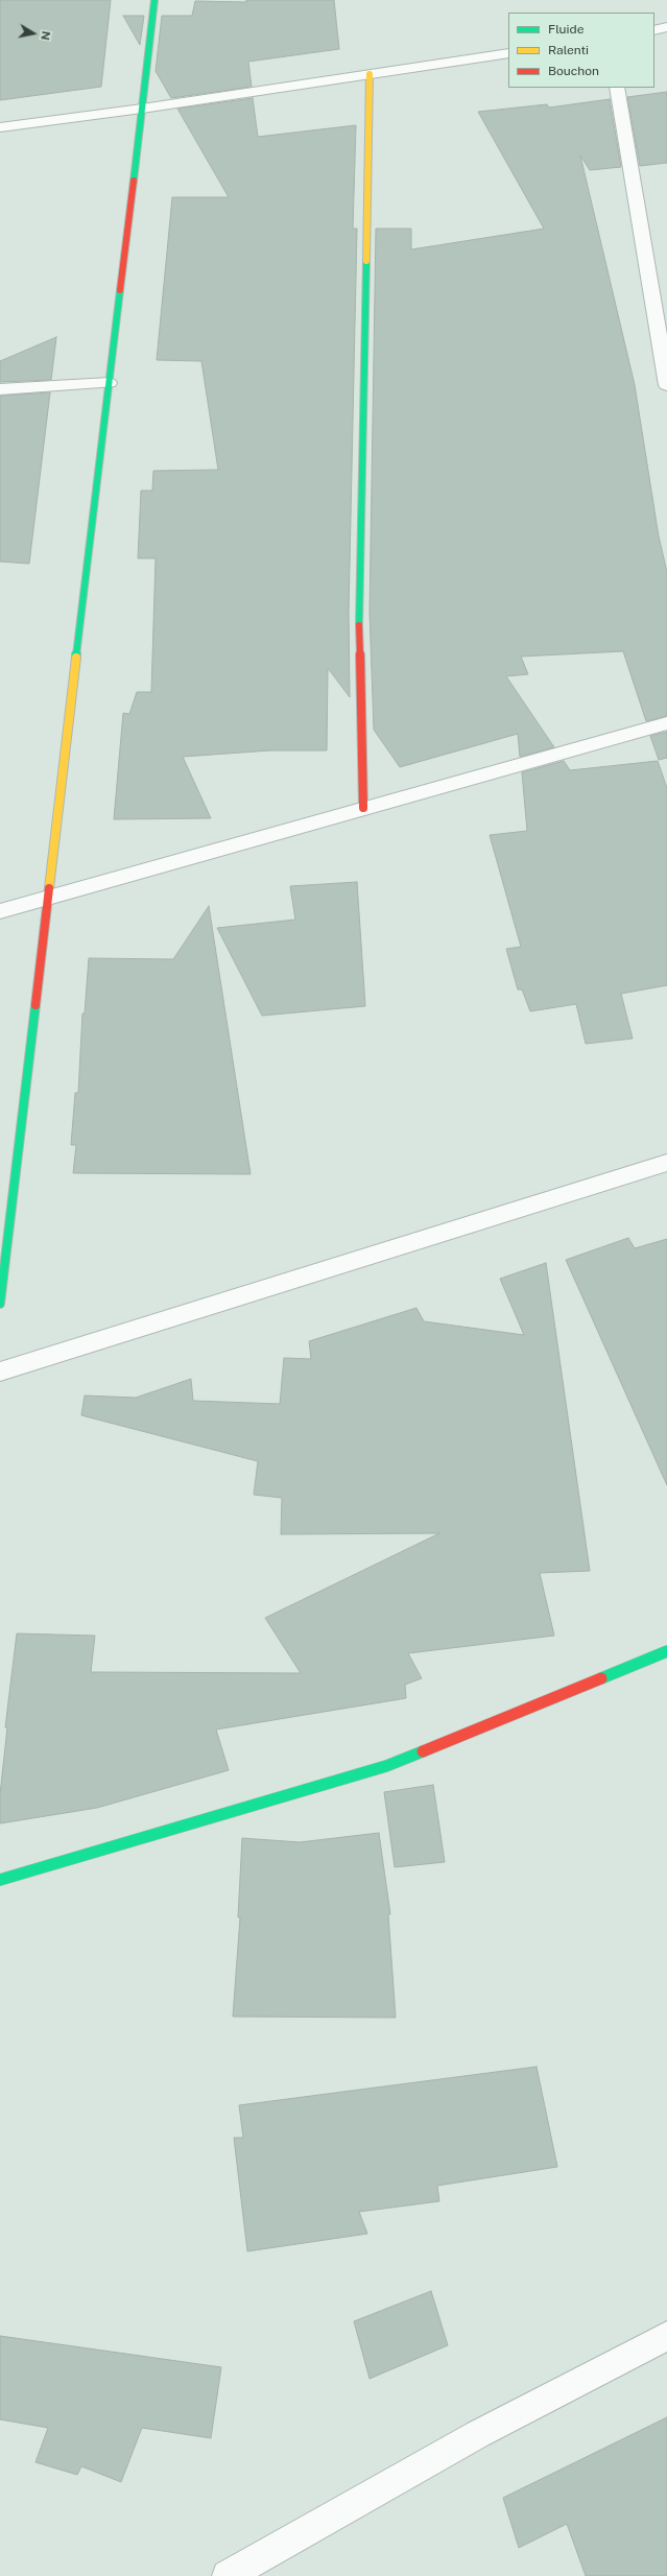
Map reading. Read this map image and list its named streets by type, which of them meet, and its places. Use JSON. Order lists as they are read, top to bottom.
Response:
{
  "legend": ["Fluide", "Ralenti", "Bouchon"],
  "north": "right"
}
